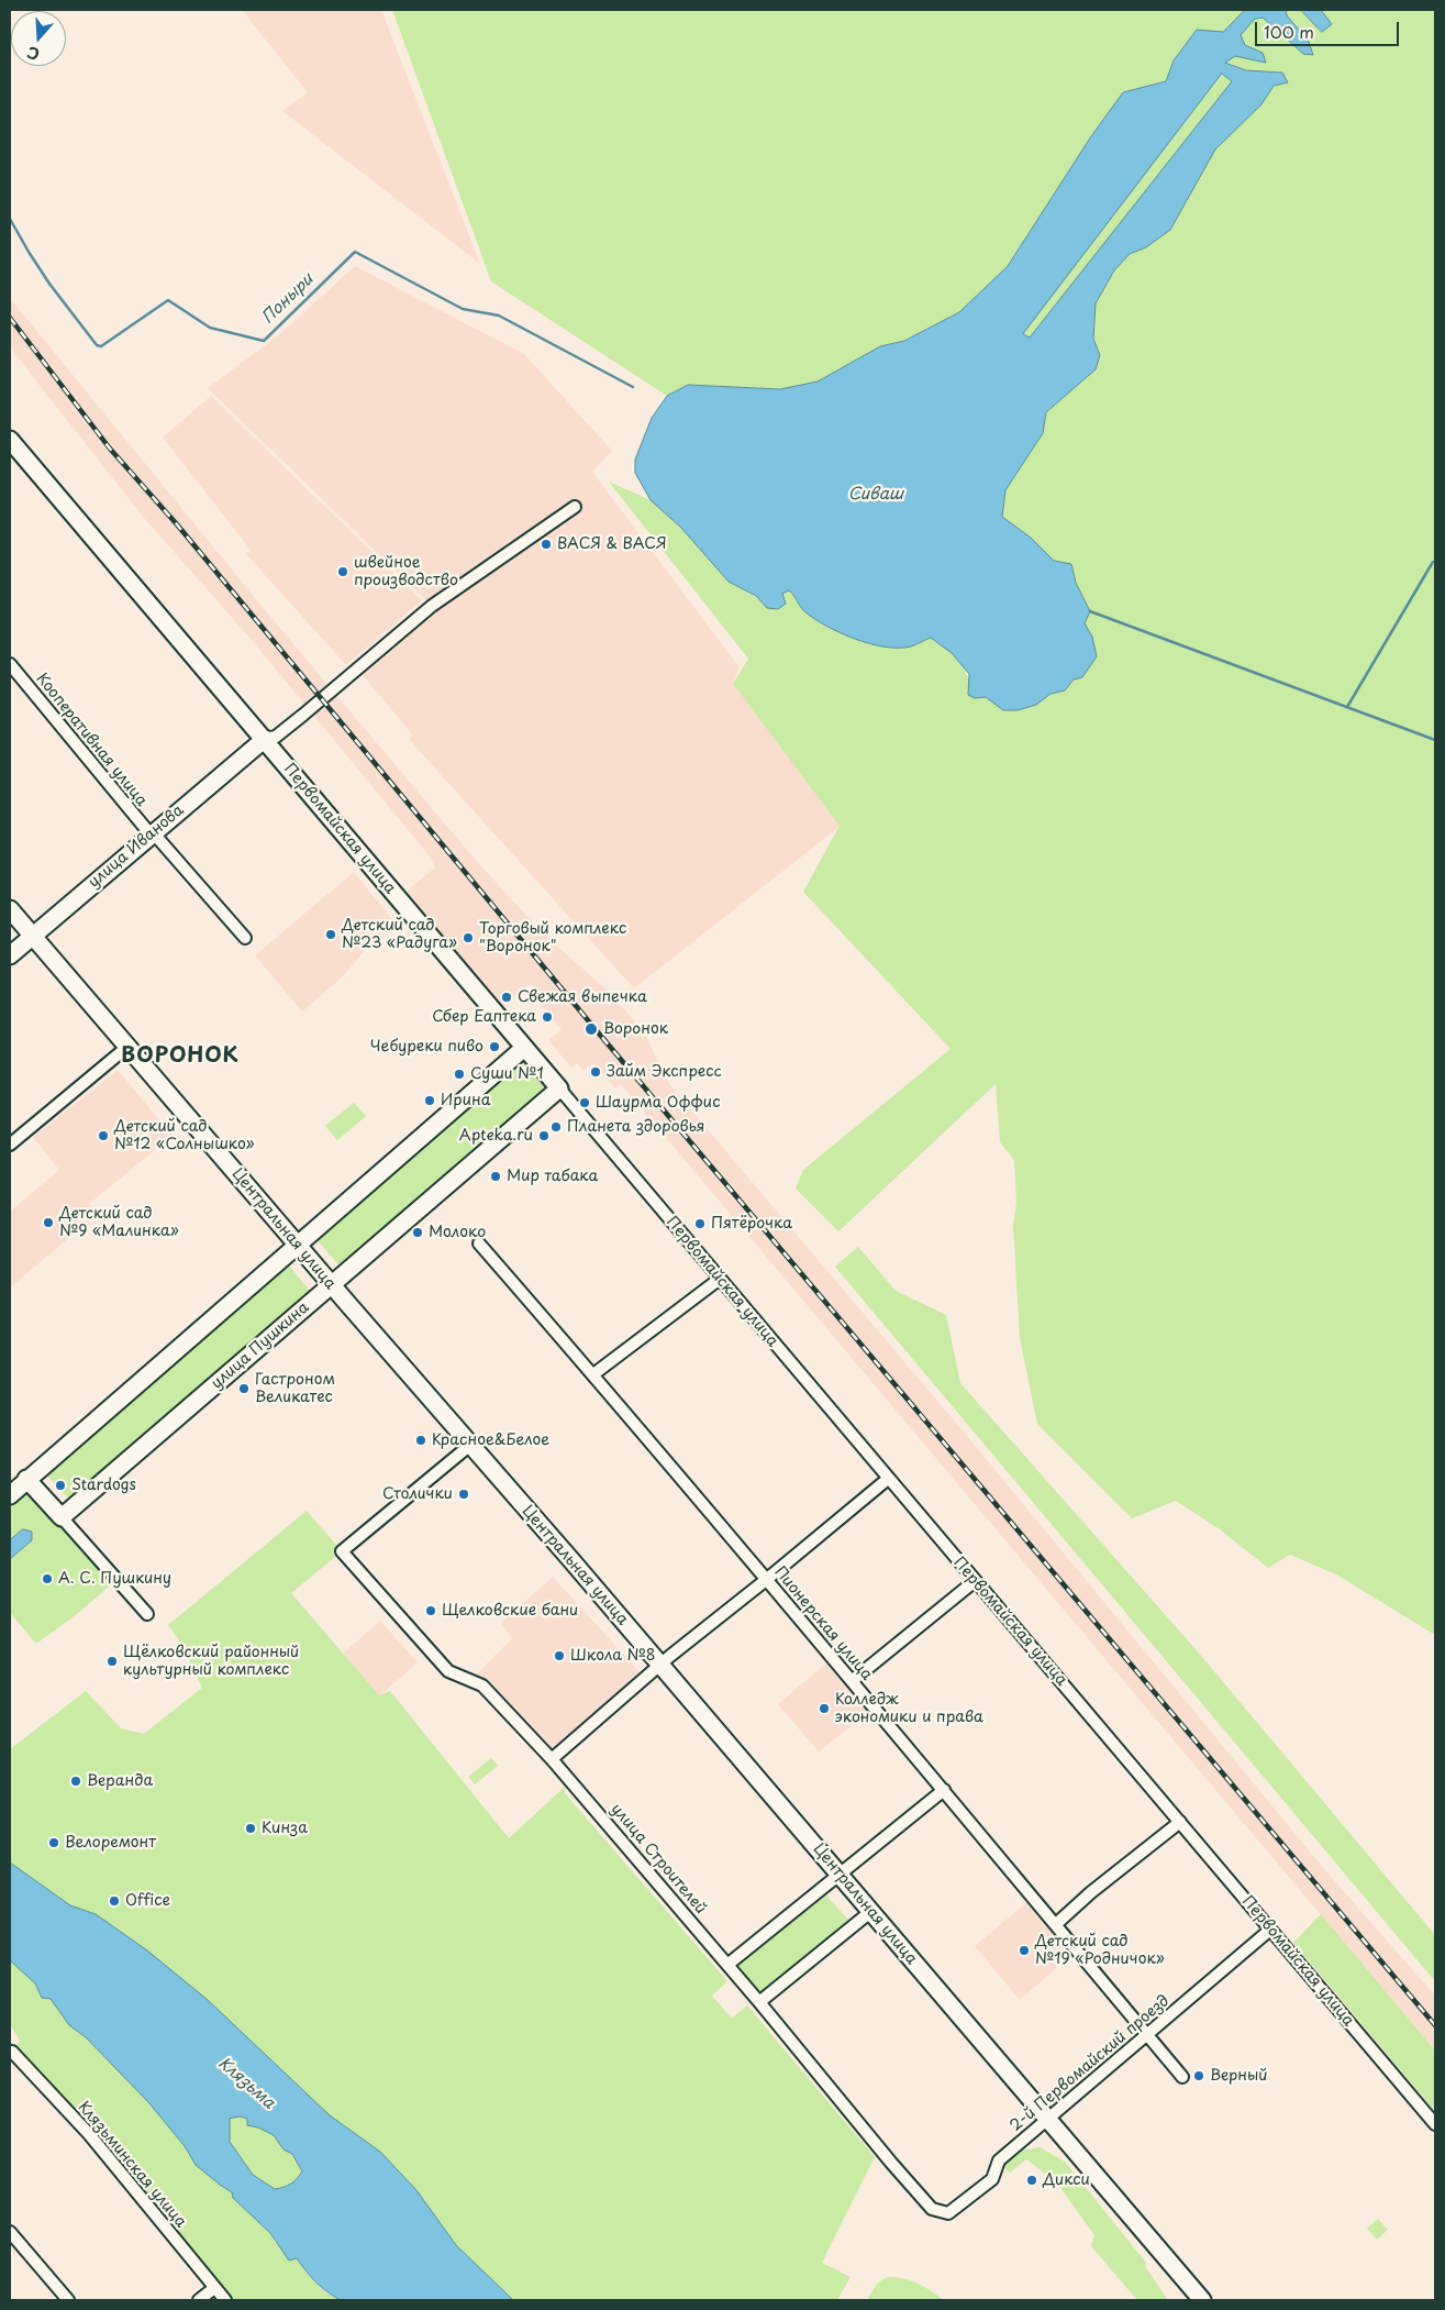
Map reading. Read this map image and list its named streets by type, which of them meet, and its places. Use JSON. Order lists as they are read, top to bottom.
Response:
{
  "streets": {
    "street": [
      "Кооперативная улица",
      "Первомайская улица",
      "улица Иванова",
      "Центральная улица",
      "улица Пушкина",
      "Пионерская улица",
      "улица Строителей",
      "2-й Первомайский проезд",
      "Клязьминская улица"
    ]
  },
  "crossings": [
    ["Кооперативная улица", "улица Иванова"],
    ["Первомайская улица", "улица Иванова"],
    ["Первомайская улица", "улица Пушкина"],
    ["Первомайская улица", "2-й Первомайский проезд"],
    ["улица Иванова", "Центральная улица"],
    ["Центральная улица", "улица Пушкина"],
    ["Центральная улица", "улица Строителей"],
    ["Центральная улица", "2-й Первомайский проезд"],
    ["Пионерская улица", "2-й Первомайский проезд"],
    ["улица Строителей", "2-й Первомайский проезд"]
  ],
  "districts": ["ВОРОНОК"],
  "water": ["Поныри", "Сиваш", "Клязьма"],
  "places": [
    "ВАСЯ & ВАСЯ",
    "швейное производство",
    "Детский сад №23 «Радуга»",
    "Торговый комплекс \"Воронок\"",
    "Свежая выпечка",
    "Сбер Еаптека",
    "Воронок",
    "Чебуреки пиво",
    "Займ Экспресс",
    "Суши №1",
    "Ирина",
    "Шаурма Оффис",
    "Планета здоровья",
    "Детский сад №12 «Солнышко»",
    "Apteka.ru",
    "Мир табака",
    "Детский сад №9 «Малинка»",
    "Пятёрочка",
    "Moлоко",
    "Гастроном Великатес",
    "Красное&Белое",
    "Stardogs",
    "Столички",
    "А. С. Пушкину",
    "Щелковские бани",
    "Школа №8",
    "Щёлковский районный культурный комплекс",
    "Колледж экономики и права",
    "Веранда",
    "Кинза",
    "Велоремонт",
    "Office",
    "Детский сад №19 «Родничок»",
    "Верный",
    "Дикси"
  ],
  "scale_bar": "100 m",
  "north": "bottom"
}
